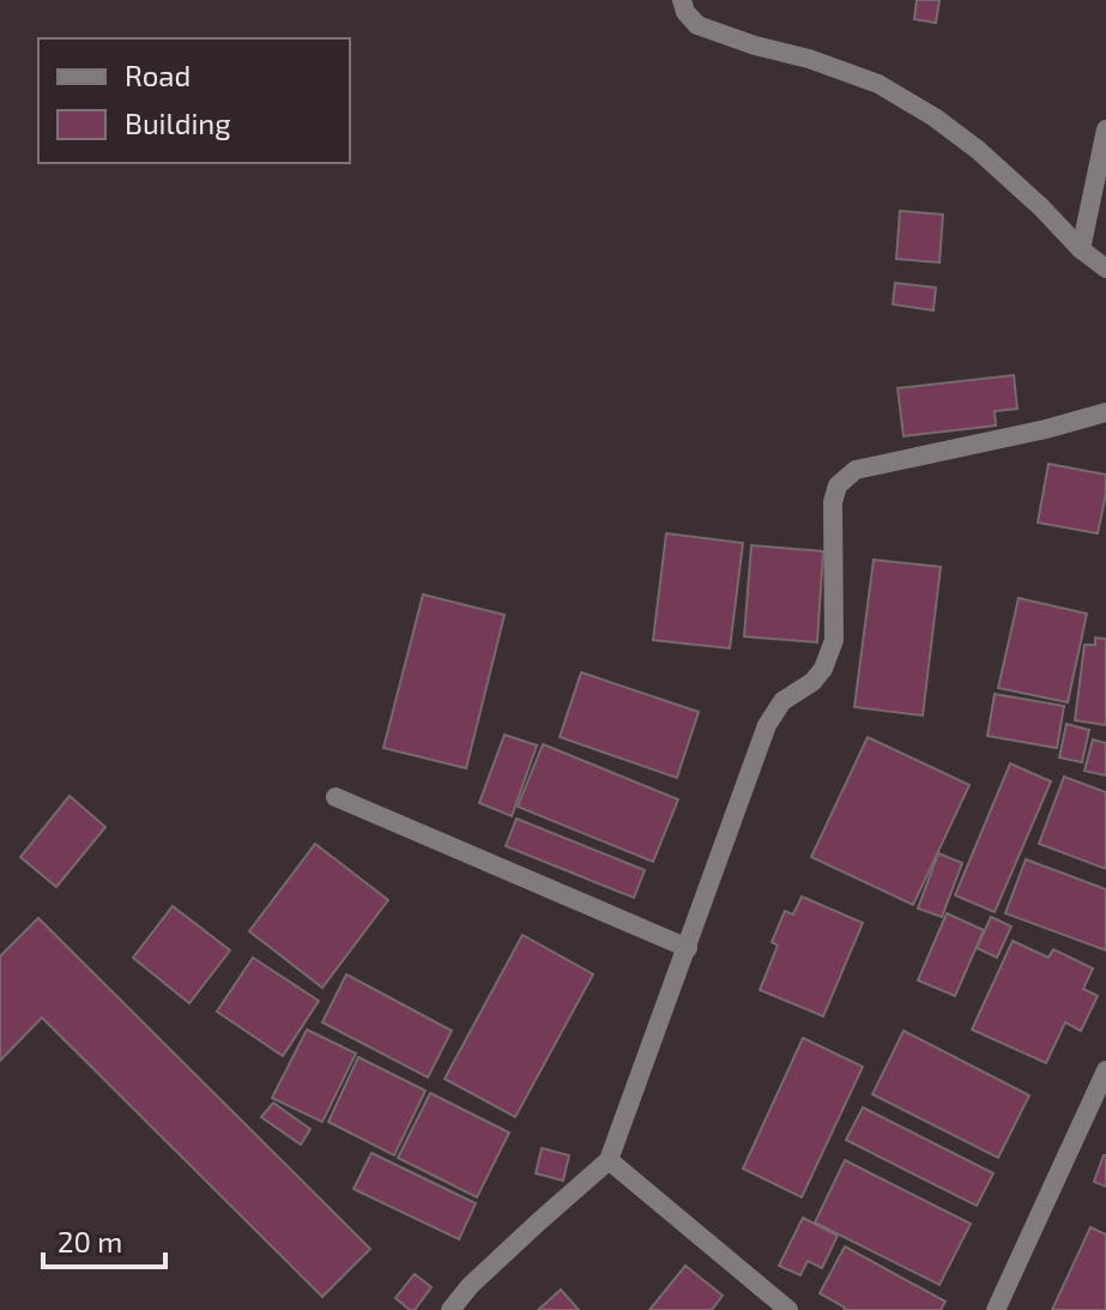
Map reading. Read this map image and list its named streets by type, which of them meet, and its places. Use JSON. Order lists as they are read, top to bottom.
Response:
{
  "legend": ["Road", "Building"],
  "scale_bar": "20 m"
}
